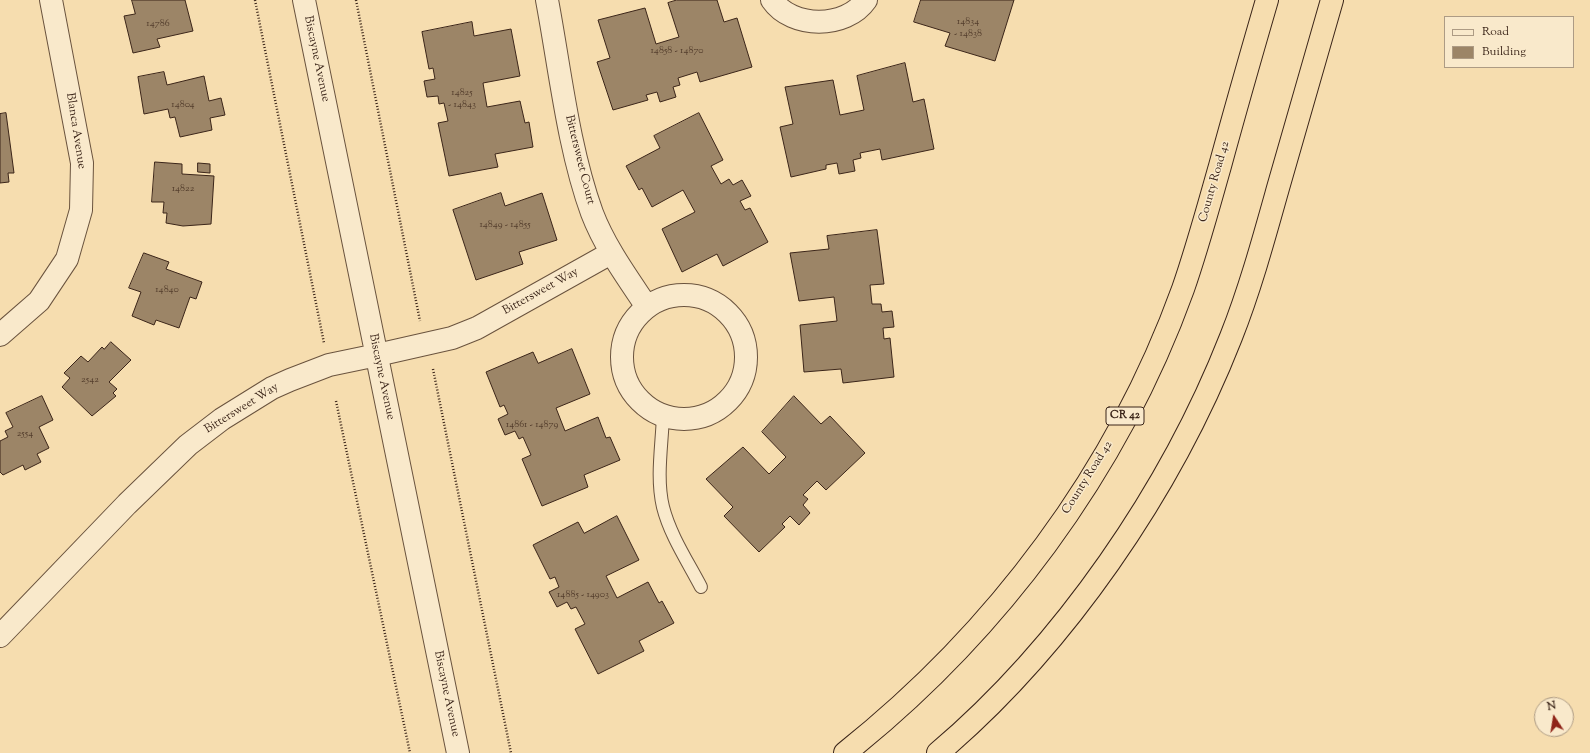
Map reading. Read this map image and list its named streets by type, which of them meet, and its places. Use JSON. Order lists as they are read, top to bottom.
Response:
{
  "streets": {
    "highway": ["County Road 42", "CR 42"],
    "street": [
      "Biscayne Avenue",
      "Blanca Avenue",
      "Bittersweet Court",
      "Bittersweet Way"
    ]
  },
  "crossings": [
    ["Biscayne Avenue", "Bittersweet Way"],
    ["Bittersweet Court", "Bittersweet Way"]
  ],
  "house_numbers": [
    "14834 - 14838",
    "14786",
    "14858 - 14870",
    "14825 - 14843",
    "14804",
    "14822",
    "14849 - 14855",
    "14840",
    "2542",
    "14861 - 14879",
    "2554",
    "14885 - 14903"
  ],
  "legend": ["Road", "Building"],
  "north": "top"
}
